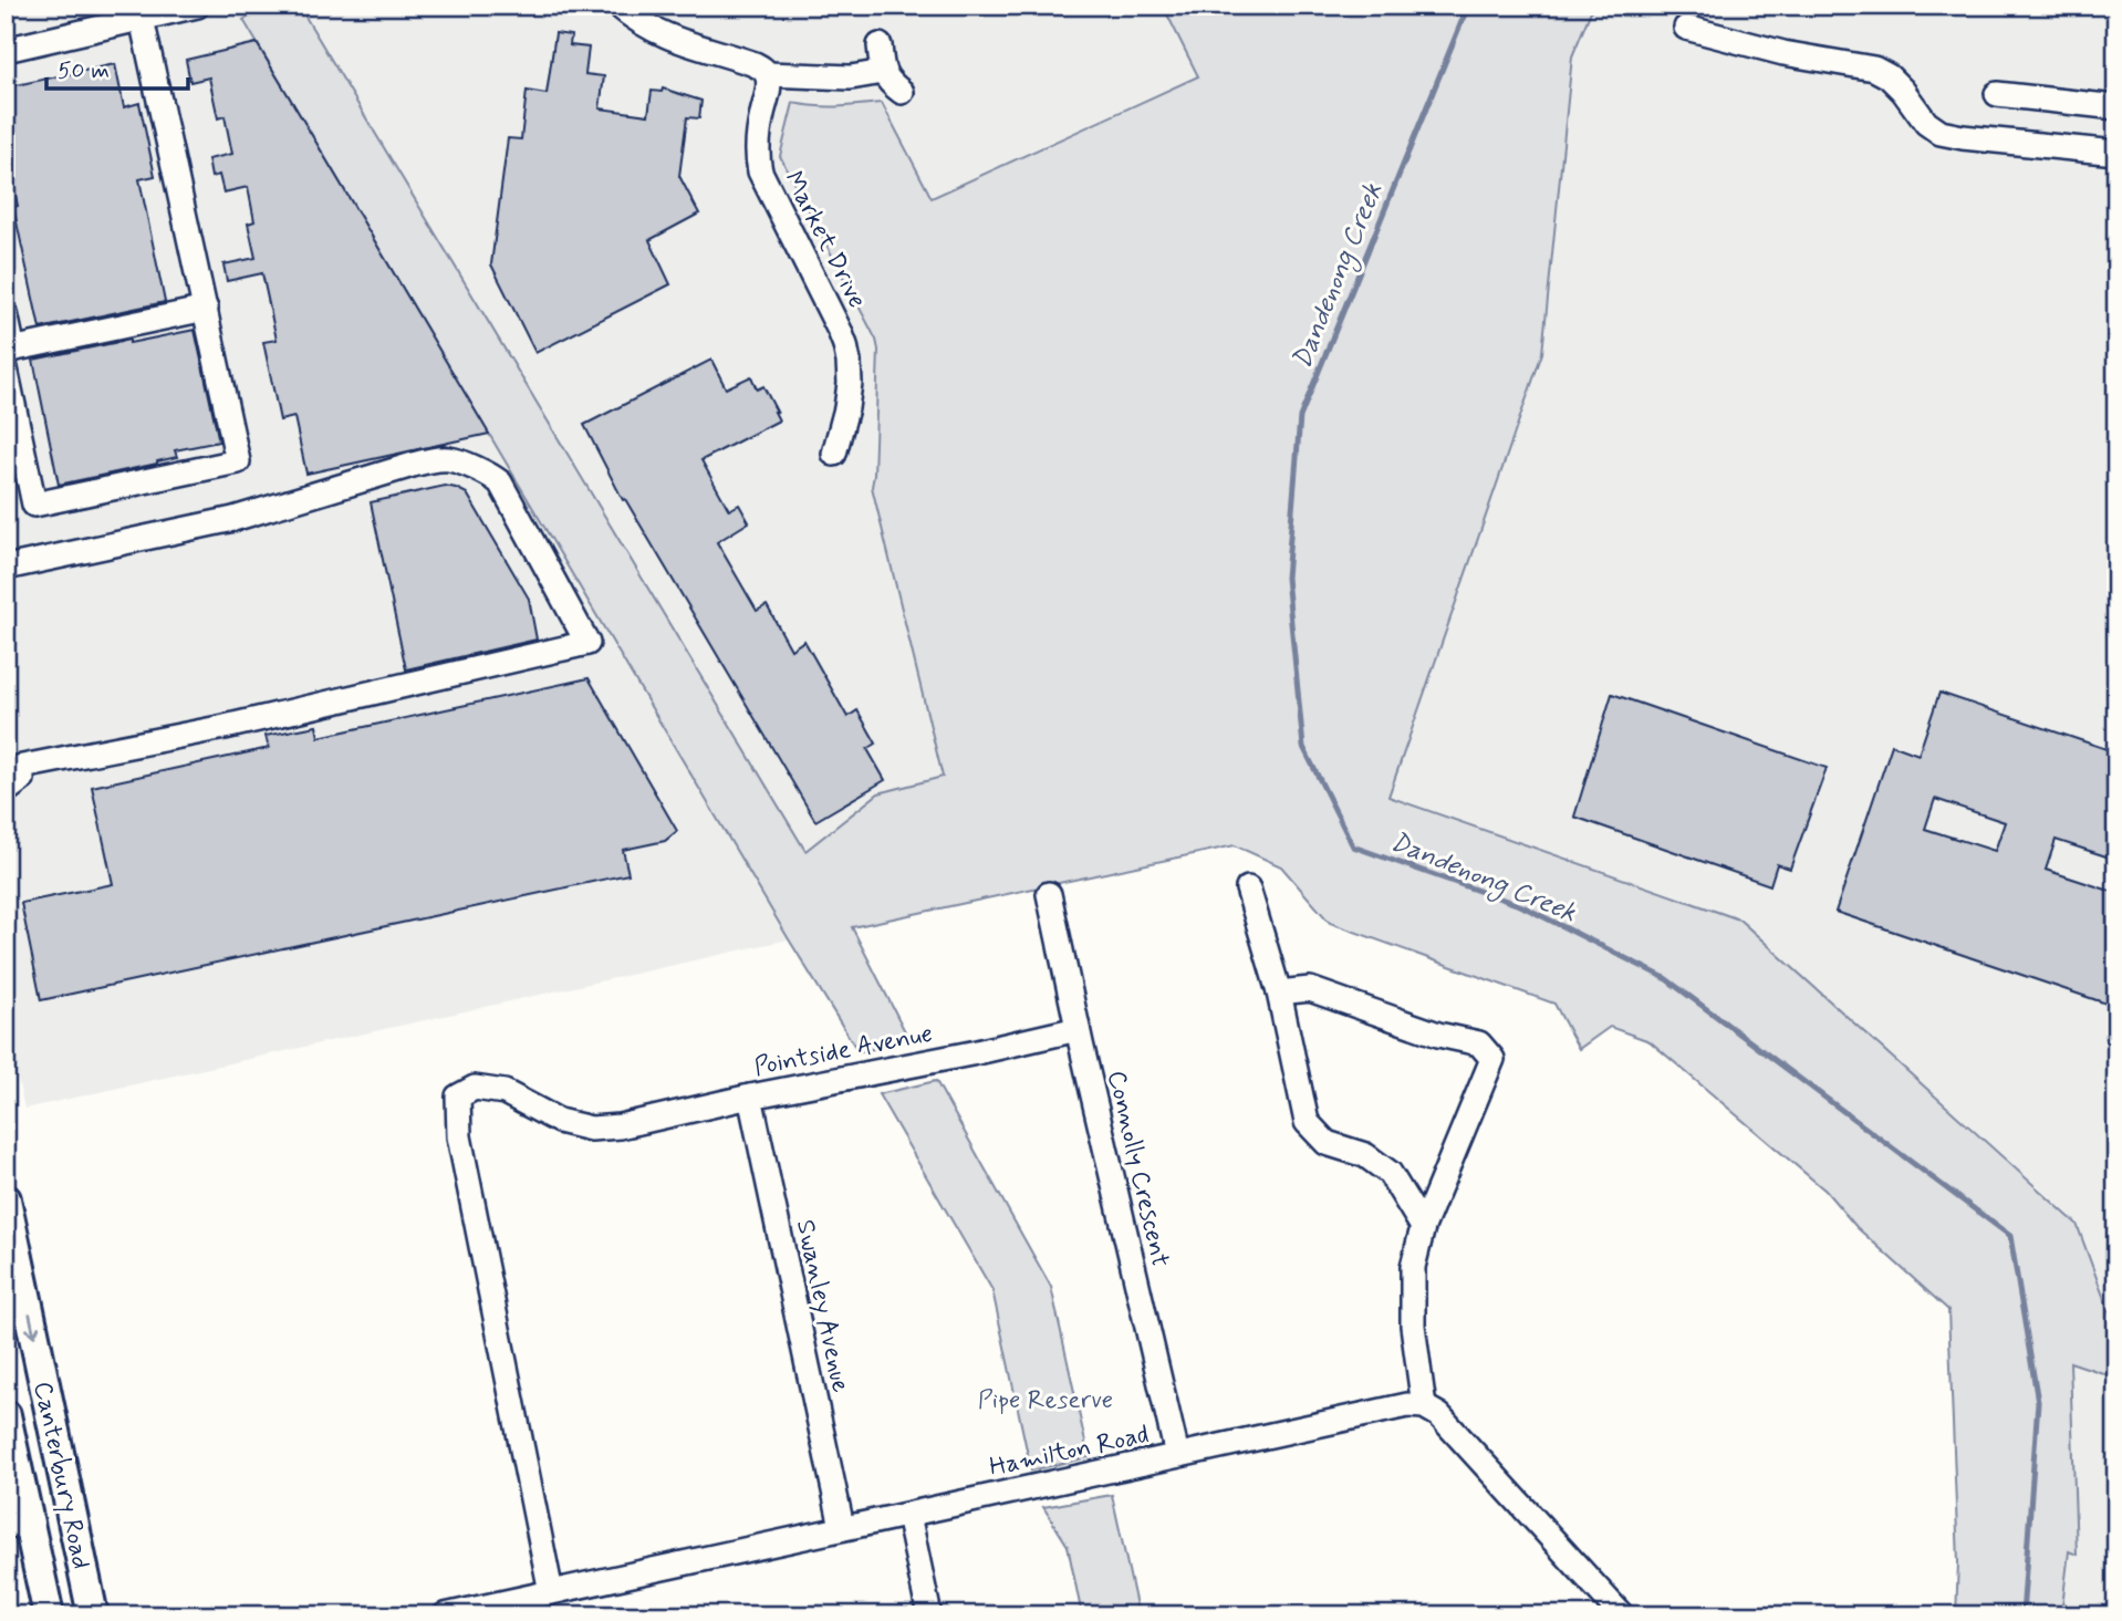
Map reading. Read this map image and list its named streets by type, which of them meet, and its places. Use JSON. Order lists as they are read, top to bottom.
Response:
{
  "streets": {
    "main road": ["Canterbury Road"],
    "street": [
      "Market Drive",
      "Pointside Avenue",
      "Connolly Crescent",
      "Swanley Avenue",
      "Hamilton Road"
    ]
  },
  "crossings": [
    ["Pointside Avenue", "Connolly Crescent"],
    ["Pointside Avenue", "Swanley Avenue"],
    ["Pointside Avenue", "Hamilton Road"],
    ["Connolly Crescent", "Hamilton Road"],
    ["Swanley Avenue", "Hamilton Road"]
  ],
  "water": ["Dandenong Creek"],
  "parks": ["Pipe Reserve"],
  "scale_bar": "50 m"
}
